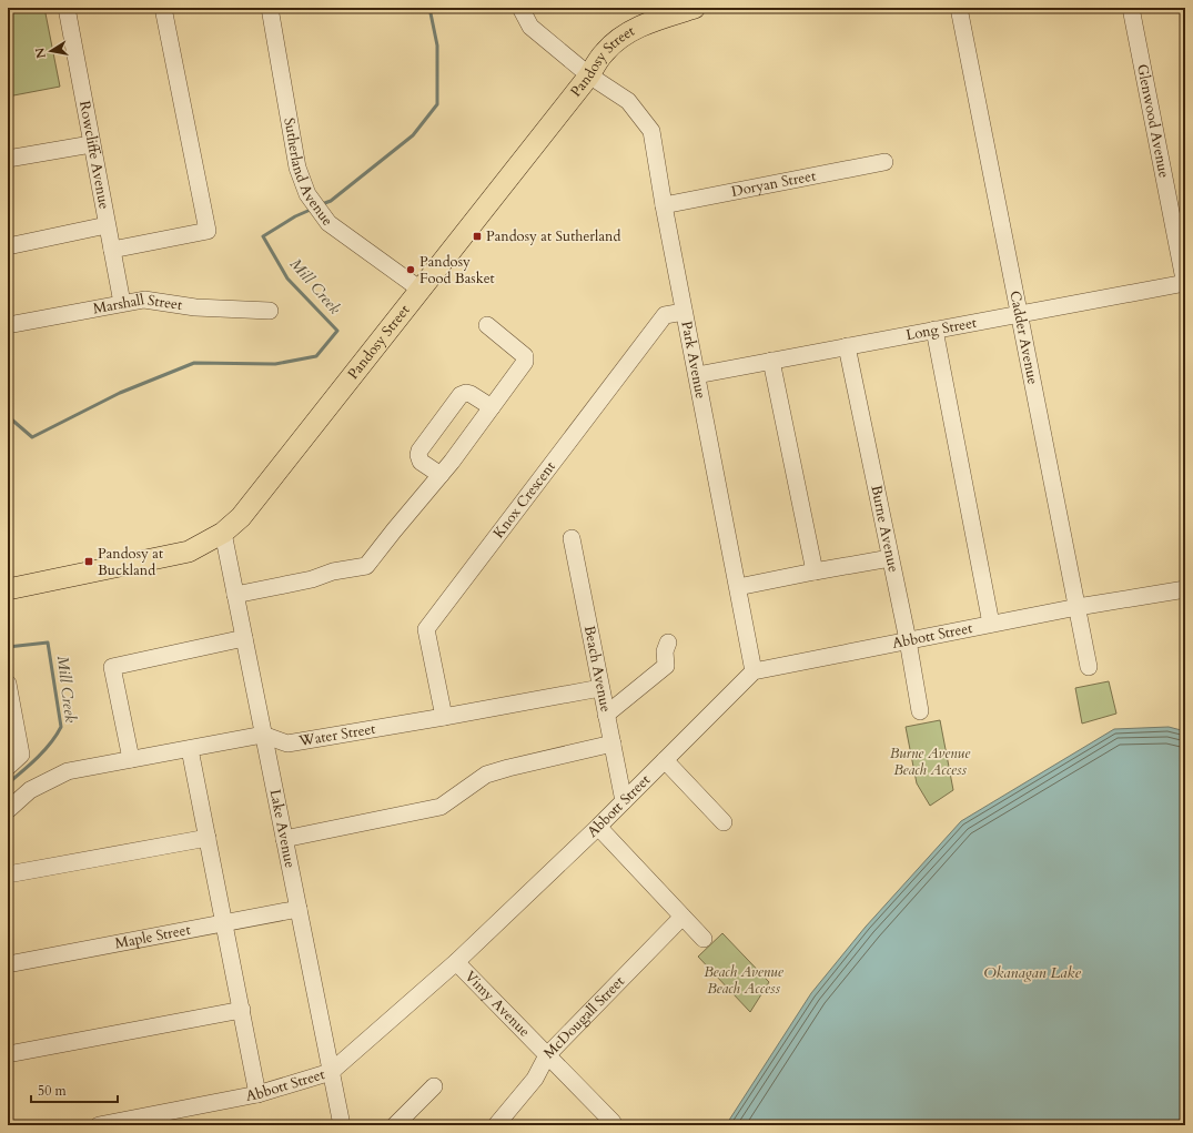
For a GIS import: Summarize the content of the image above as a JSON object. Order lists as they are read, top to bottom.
{
  "streets": {
    "main road": ["Pandosy Street"],
    "street": [
      "Glenwood Avenue",
      "Rowcliffe Avenue",
      "Sutherland Avenue",
      "Doryan Street",
      "Marshall Street",
      "Long Street",
      "Cadder Avenue",
      "Park Avenue",
      "Knox Crescent",
      "Burne Avenue",
      "Abbott Street",
      "Beach Avenue",
      "Water Street",
      "Lake Avenue",
      "Maple Street",
      "Vimy Avenue",
      "McDougall Street"
    ]
  },
  "crossings": [
    ["Pandosy Street", "Sutherland Avenue"],
    ["Pandosy Street", "Park Avenue"],
    ["Pandosy Street", "Lake Avenue"],
    ["Glenwood Avenue", "Long Street"],
    ["Rowcliffe Avenue", "Marshall Street"],
    ["Doryan Street", "Park Avenue"],
    ["Long Street", "Cadder Avenue"],
    ["Long Street", "Park Avenue"],
    ["Long Street", "Burne Avenue"],
    ["Cadder Avenue", "Abbott Street"],
    ["Park Avenue", "Knox Crescent"],
    ["Park Avenue", "Abbott Street"],
    ["Knox Crescent", "Water Street"],
    ["Burne Avenue", "Abbott Street"],
    ["Abbott Street", "Beach Avenue"],
    ["Abbott Street", "Lake Avenue"],
    ["Abbott Street", "Vimy Avenue"],
    ["Beach Avenue", "Water Street"],
    ["Water Street", "Lake Avenue"],
    ["Lake Avenue", "Maple Street"],
    ["Vimy Avenue", "McDougall Street"]
  ],
  "water": ["Mill Creek", "Okanagan Lake"],
  "parks": ["Burne Avenue Beach Access", "Beach Avenue Beach Access"],
  "places": {
    "transit": ["Pandosy at Sutherland", "Pandosy at Buckland"],
    "other": ["Pandosy Food Basket"]
  },
  "scale_bar": "50 m",
  "north": "left"
}
